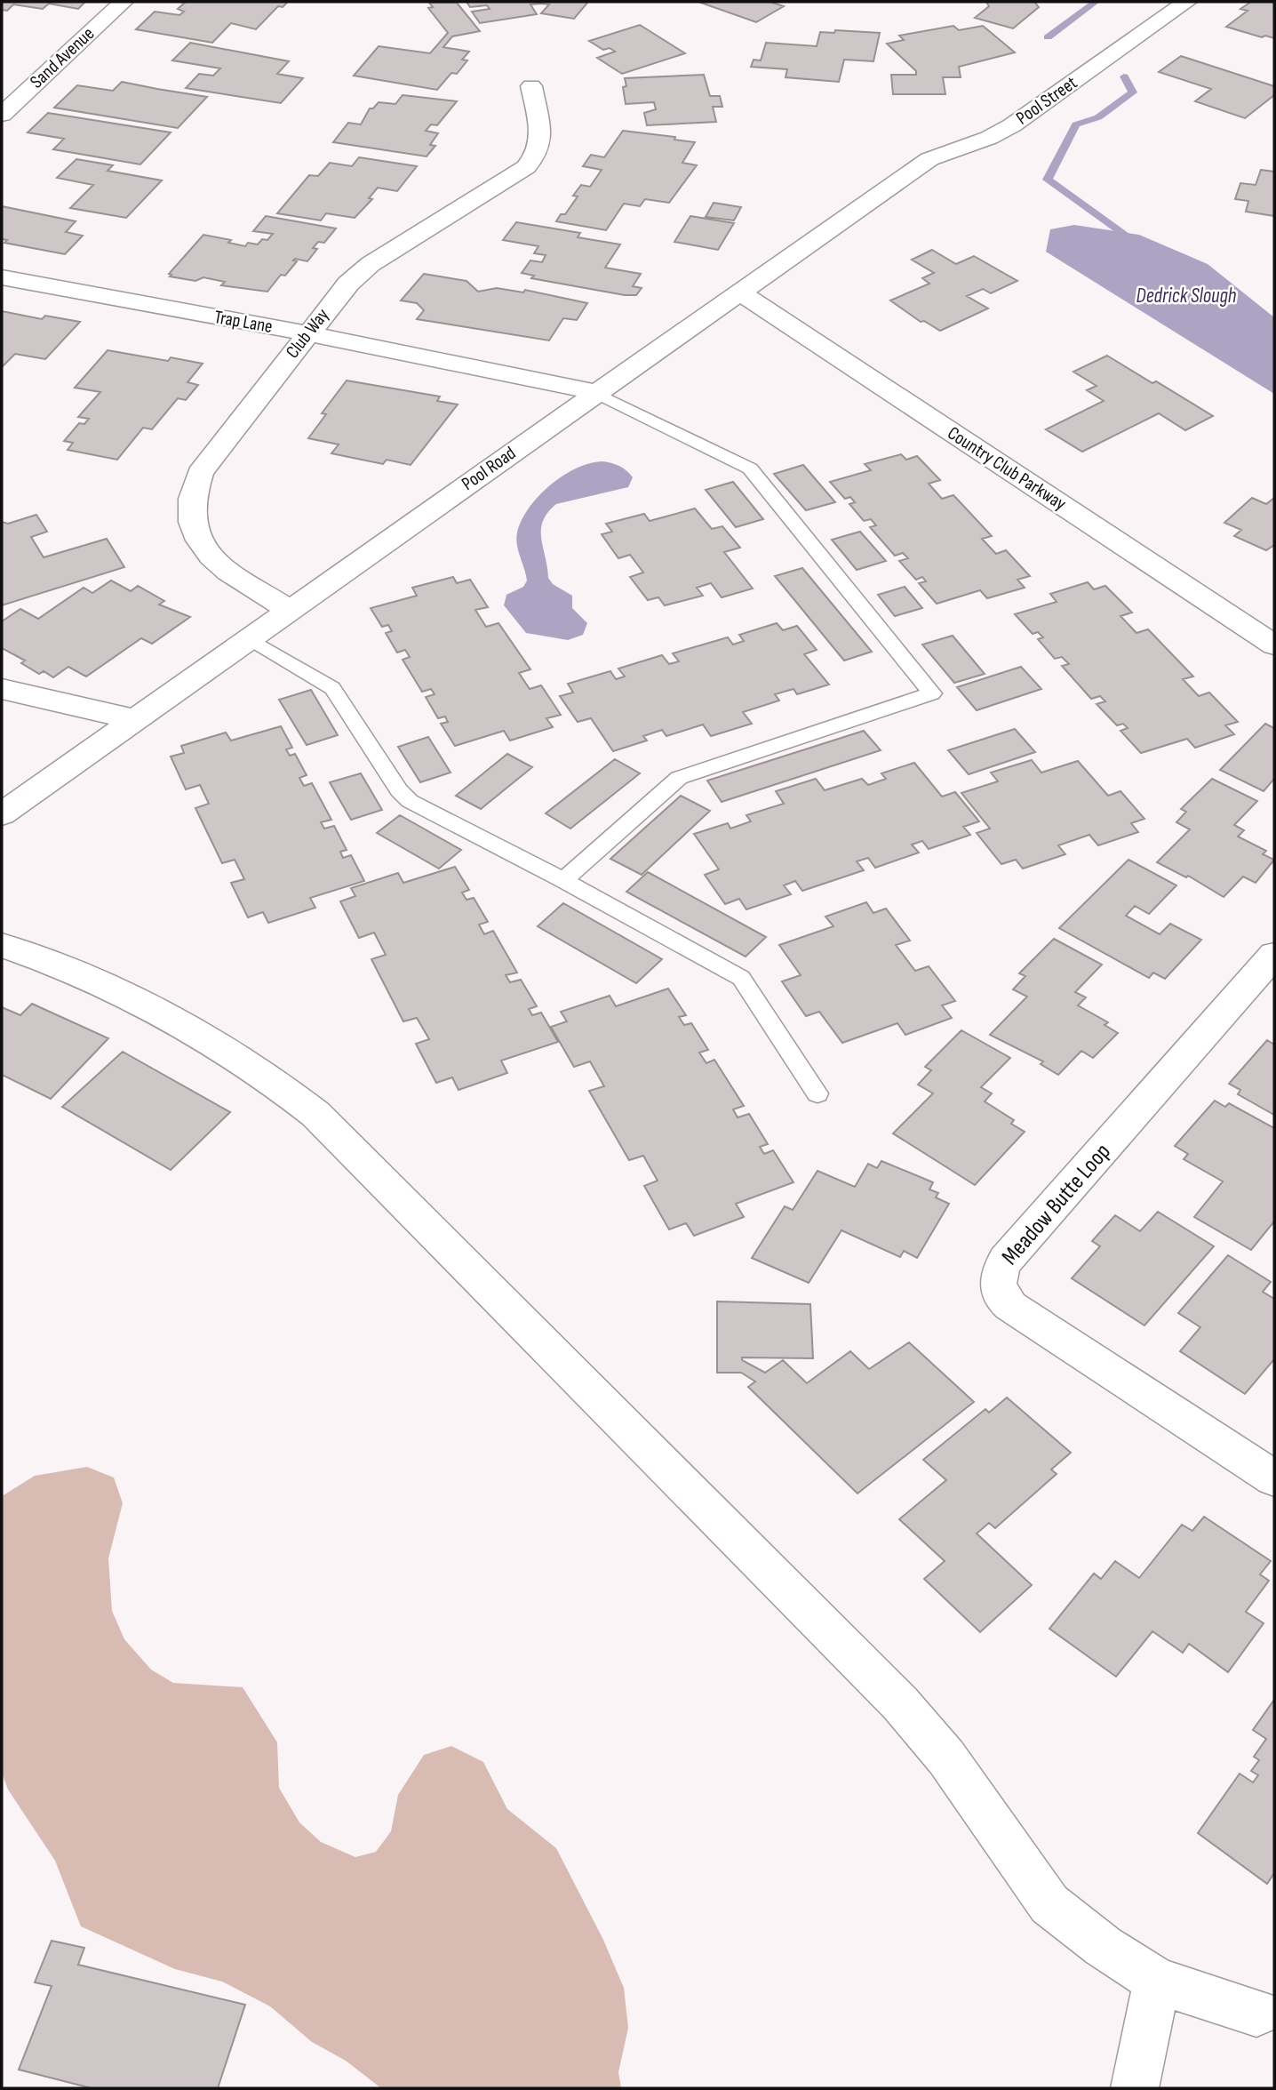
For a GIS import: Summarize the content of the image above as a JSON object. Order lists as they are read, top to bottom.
{
  "streets": {
    "street": [
      "Sand Avenue",
      "Pool Street",
      "Trap Lane",
      "Club Way",
      "Pool Road",
      "Country Club Parkway",
      "Meadow Butte Loop"
    ]
  },
  "crossings": [
    ["Pool Street", "Pool Road"],
    ["Trap Lane", "Club Way"],
    ["Trap Lane", "Pool Road"],
    ["Club Way", "Pool Road"],
    ["Pool Road", "Country Club Parkway"]
  ],
  "water": ["Dedrick Slough"]
}
